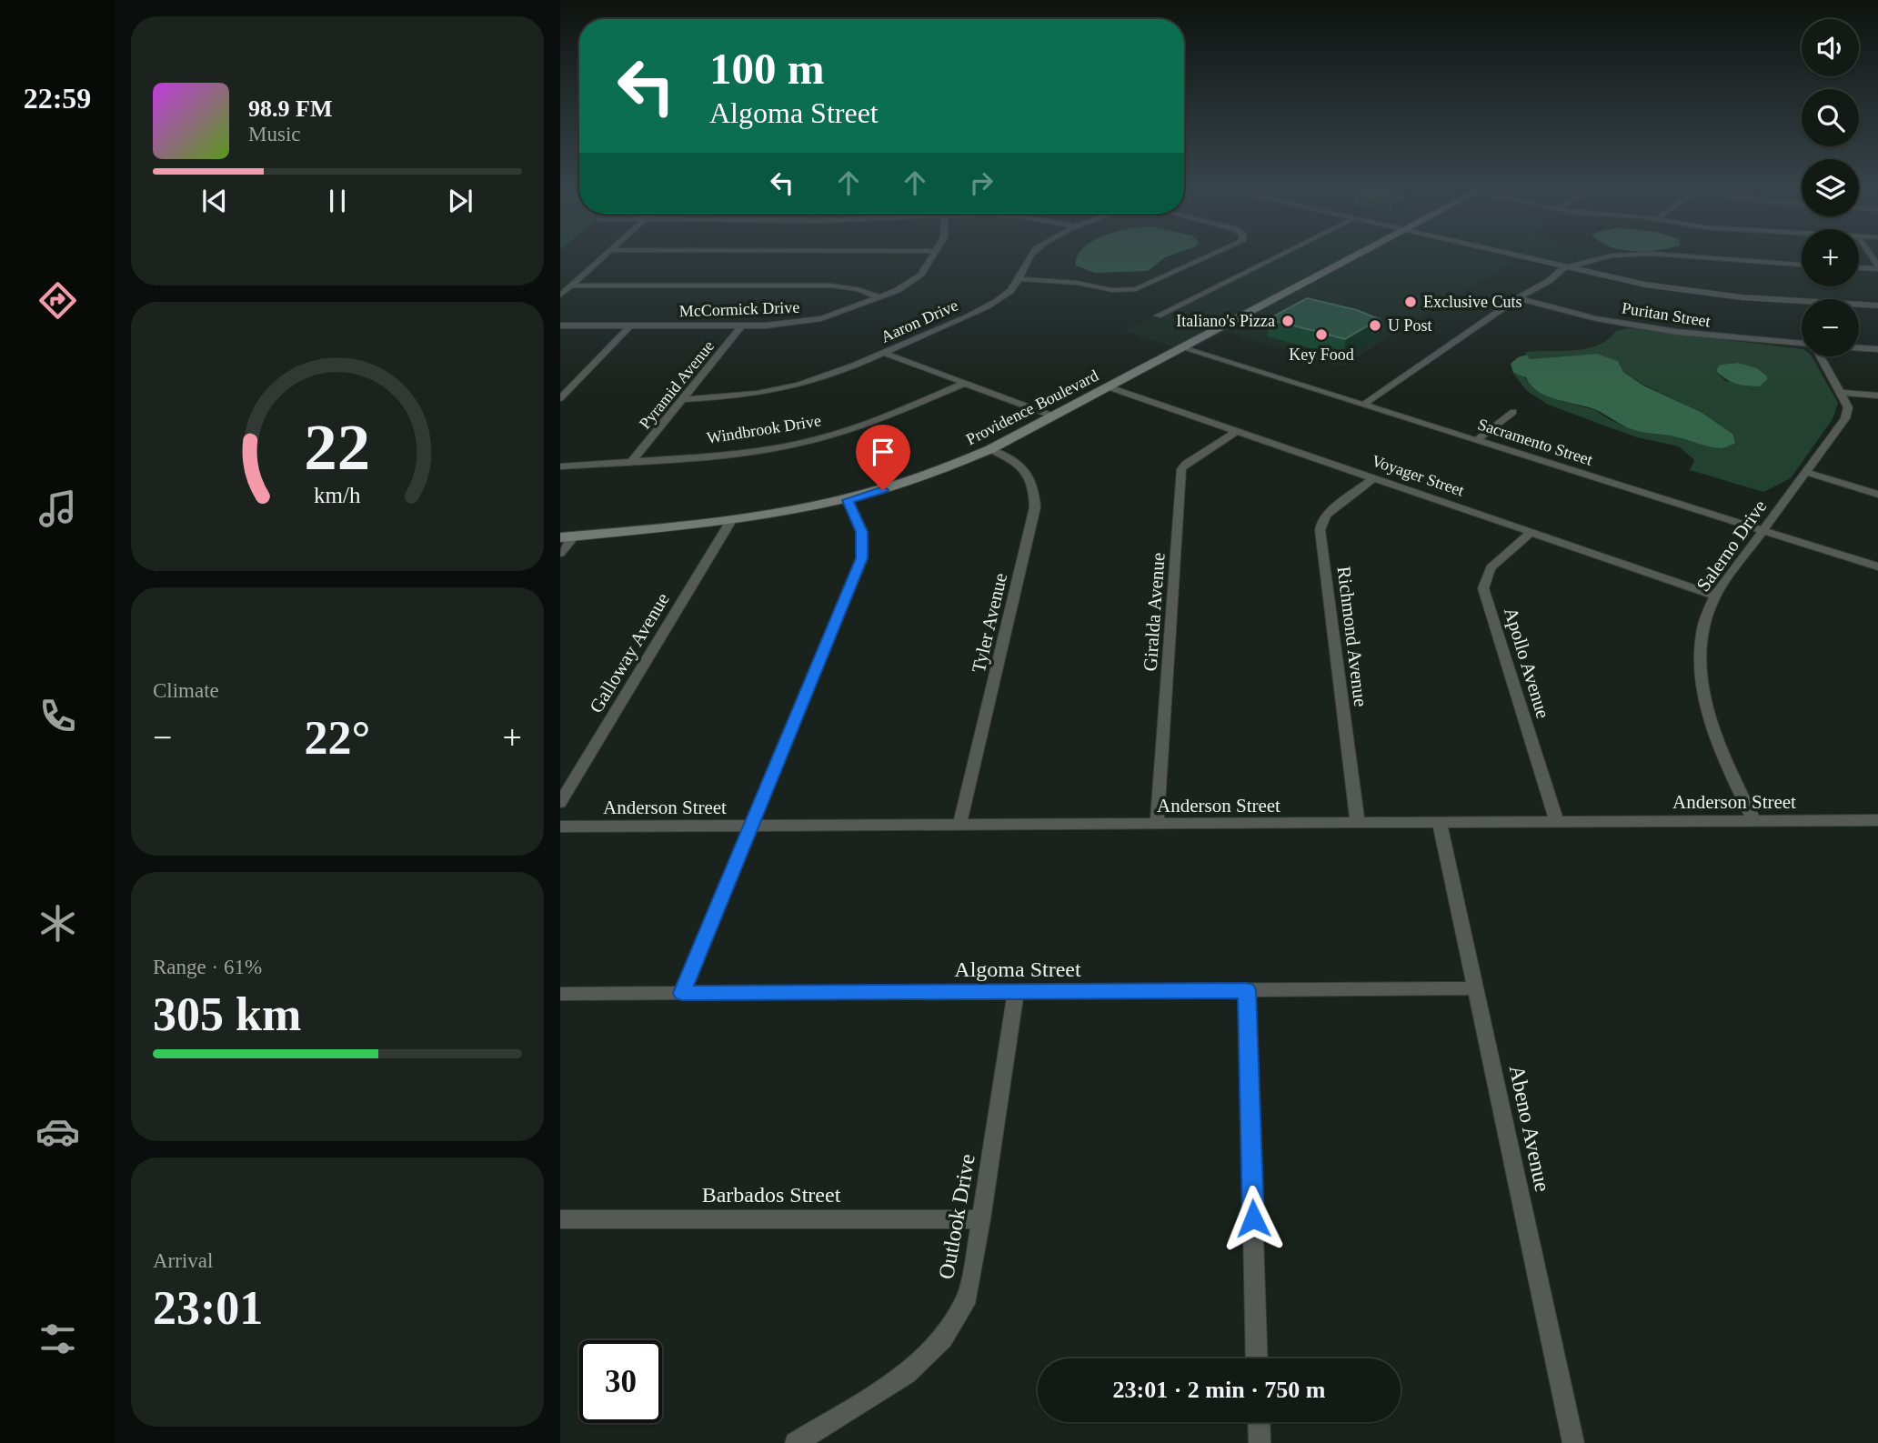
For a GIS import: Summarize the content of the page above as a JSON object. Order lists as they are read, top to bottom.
{
  "streets": {
    "main road": ["Providence Boulevard"],
    "street": [
      "McCormick Drive",
      "Puritan Street",
      "Aaron Drive",
      "Pyramid Avenue",
      "Windbrook Drive",
      "Sacramento Street",
      "Voyager Street",
      "Salerno Drive",
      "Giralda Avenue",
      "Tyler Avenue",
      "Richmond Avenue",
      "Galloway Avenue",
      "Apollo Avenue",
      "Anderson Street",
      "Algoma Street",
      "Abeno Avenue",
      "Barbados Street",
      "Outlook Drive"
    ]
  },
  "crossings": [
    ["McCormick Drive", "Pyramid Avenue"],
    ["Aaron Drive", "Pyramid Avenue"],
    ["Pyramid Avenue", "Windbrook Drive"],
    ["Providence Boulevard", "Sacramento Street"],
    ["Providence Boulevard", "Voyager Street"],
    ["Providence Boulevard", "Tyler Avenue"],
    ["Providence Boulevard", "Galloway Avenue"],
    ["Sacramento Street", "Salerno Drive"],
    ["Voyager Street", "Salerno Drive"],
    ["Voyager Street", "Giralda Avenue"],
    ["Voyager Street", "Richmond Avenue"],
    ["Voyager Street", "Apollo Avenue"],
    ["Salerno Drive", "Anderson Street"],
    ["Giralda Avenue", "Anderson Street"],
    ["Tyler Avenue", "Anderson Street"],
    ["Richmond Avenue", "Anderson Street"],
    ["Apollo Avenue", "Anderson Street"],
    ["Anderson Street", "Abeno Avenue"],
    ["Algoma Street", "Abeno Avenue"],
    ["Algoma Street", "Outlook Drive"],
    ["Barbados Street", "Outlook Drive"]
  ],
  "places": [
    "Exclusive Cuts",
    "Italiano's Pizza",
    "U Post",
    "Key Food"
  ],
  "page": {
    "tabs": "22:59",
    "map_buttons": ["+", "−"],
    "turn": ["100 m", "Algoma Street"],
    "song": ["98.9 FM", "Music"],
    "tile": [
      "Climate",
      ["Range · 61%", "305 km"],
      ["Arrival", "23:01"]
    ],
    "heat": ["−", "22°", "+"],
    "limit": "30",
    "trip": "23:01 · 2 min · 750 m",
    "gauge": ["22", "km/h"]
  }
}
